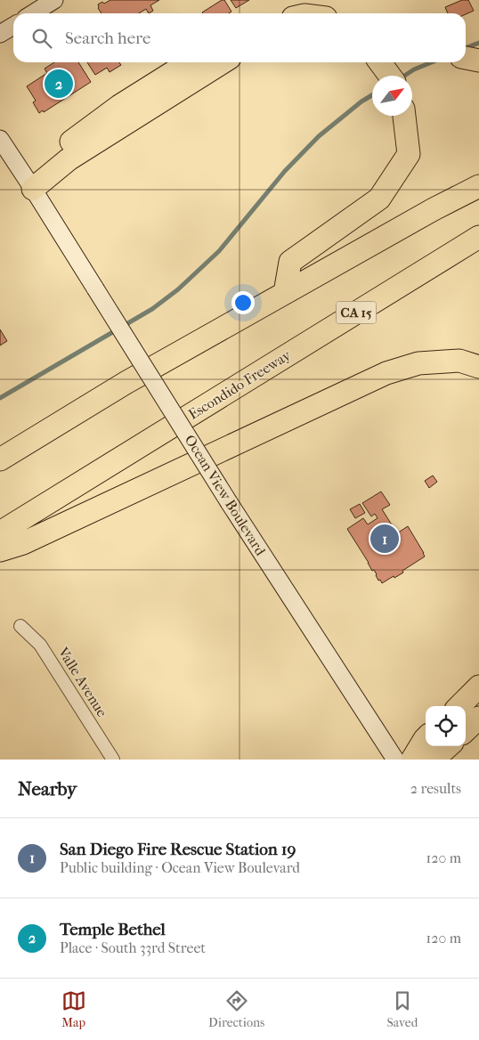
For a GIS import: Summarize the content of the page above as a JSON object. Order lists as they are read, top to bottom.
{
  "streets": {
    "highway": ["CA 15", "Escondido Freeway"],
    "main road": ["Ocean View Boulevard"],
    "street": ["Valle Avenue"]
  },
  "north": "top right",
  "page": {
    "search": "Search here",
    "pins": ["2", "1"],
    "heading": ["Nearby", "2 results"],
    "list": [
      {
        "mark": "1",
        "name": "San Diego Fire Rescue Station 19",
        "note": "Public building · Ocean View Boulevard",
        "value": "120 m"
      },
      {
        "mark": "2",
        "name": "Temple Bethel",
        "note": "Place · South 33rd Street",
        "value": "120 m"
      }
    ],
    "nav": ["Map", "Directions", "Saved"]
  }
}
